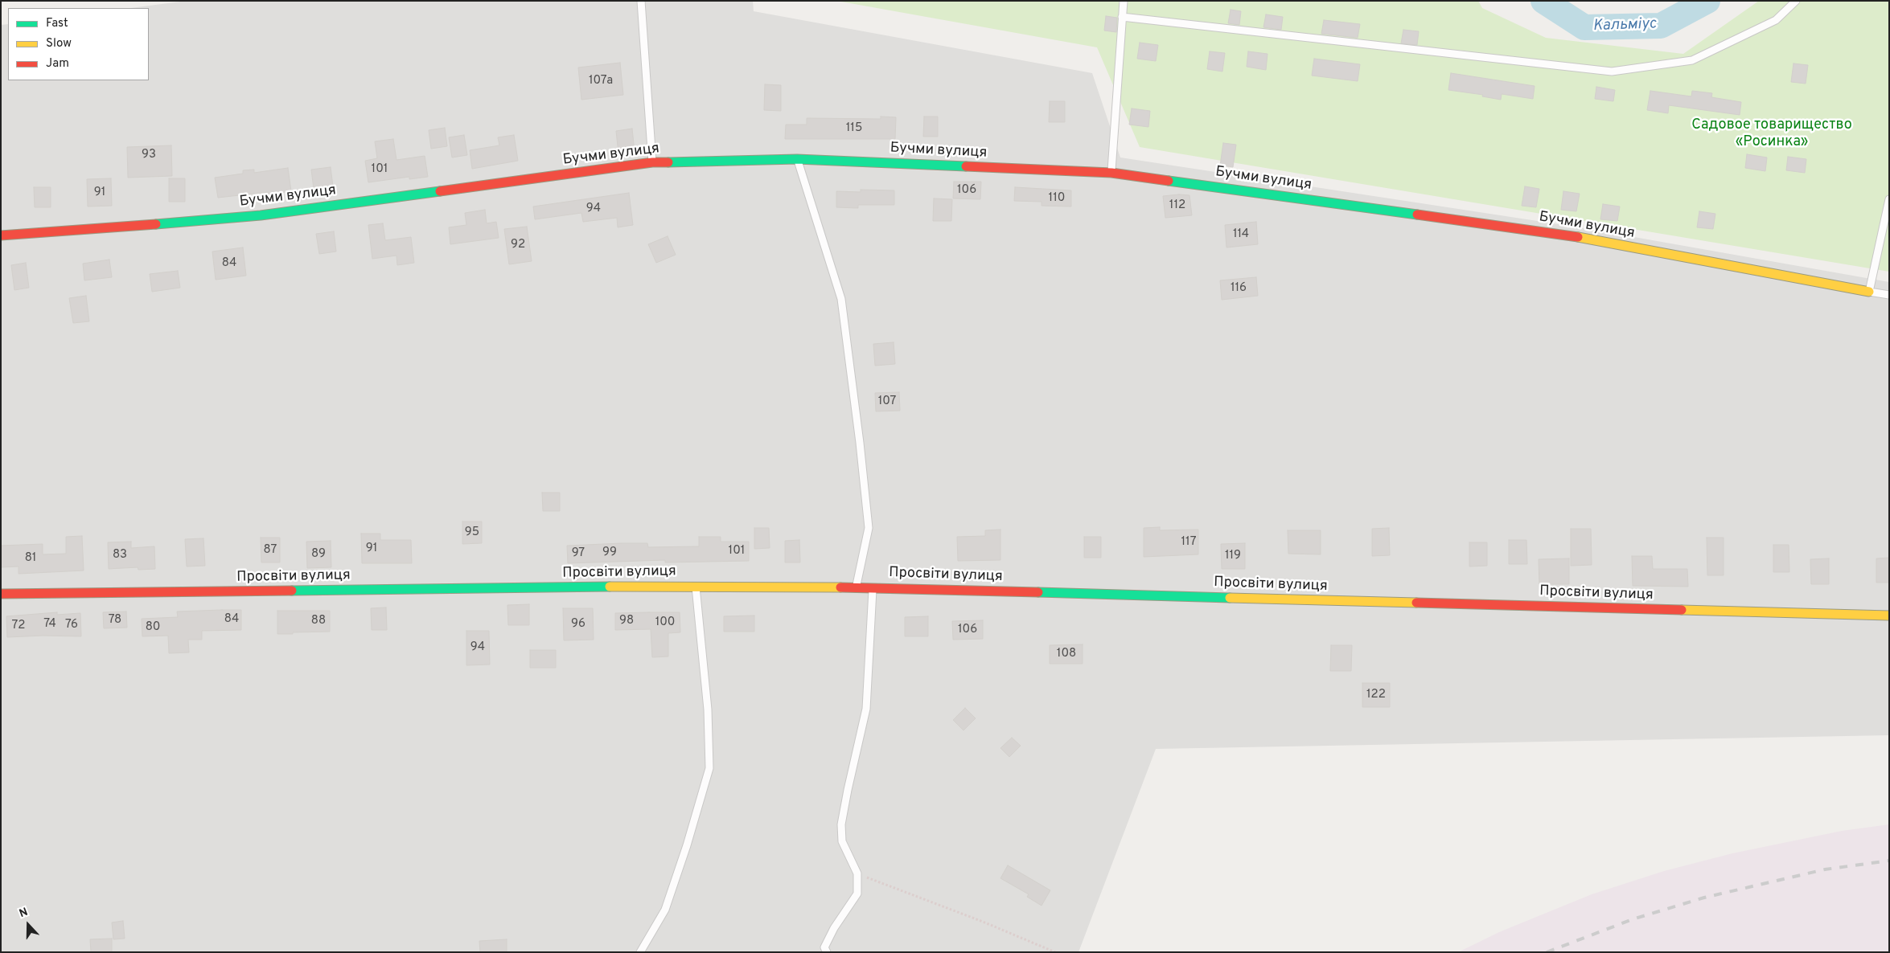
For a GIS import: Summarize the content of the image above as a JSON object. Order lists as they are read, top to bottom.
{
  "streets": {
    "street": ["Бучми вулиця", "Просвіти вулиця"]
  },
  "water": ["Кальміус"],
  "parks": ["Садовое товарищество «Росинка»"],
  "house_numbers": [
    "107а",
    "115",
    "93",
    "101",
    "106",
    "91",
    "110",
    "112",
    "94",
    "114",
    "92",
    "84",
    "116",
    "107",
    "95",
    "117",
    "91",
    "87",
    "101",
    "99",
    "97",
    "89",
    "83",
    "119",
    "81",
    "84",
    "78",
    "88",
    "98",
    "100",
    "74",
    "96",
    "76",
    "72",
    "80",
    "106",
    "94",
    "108",
    "122"
  ],
  "legend": ["Fast", "Slow", "Jam"],
  "north": "top"
}
